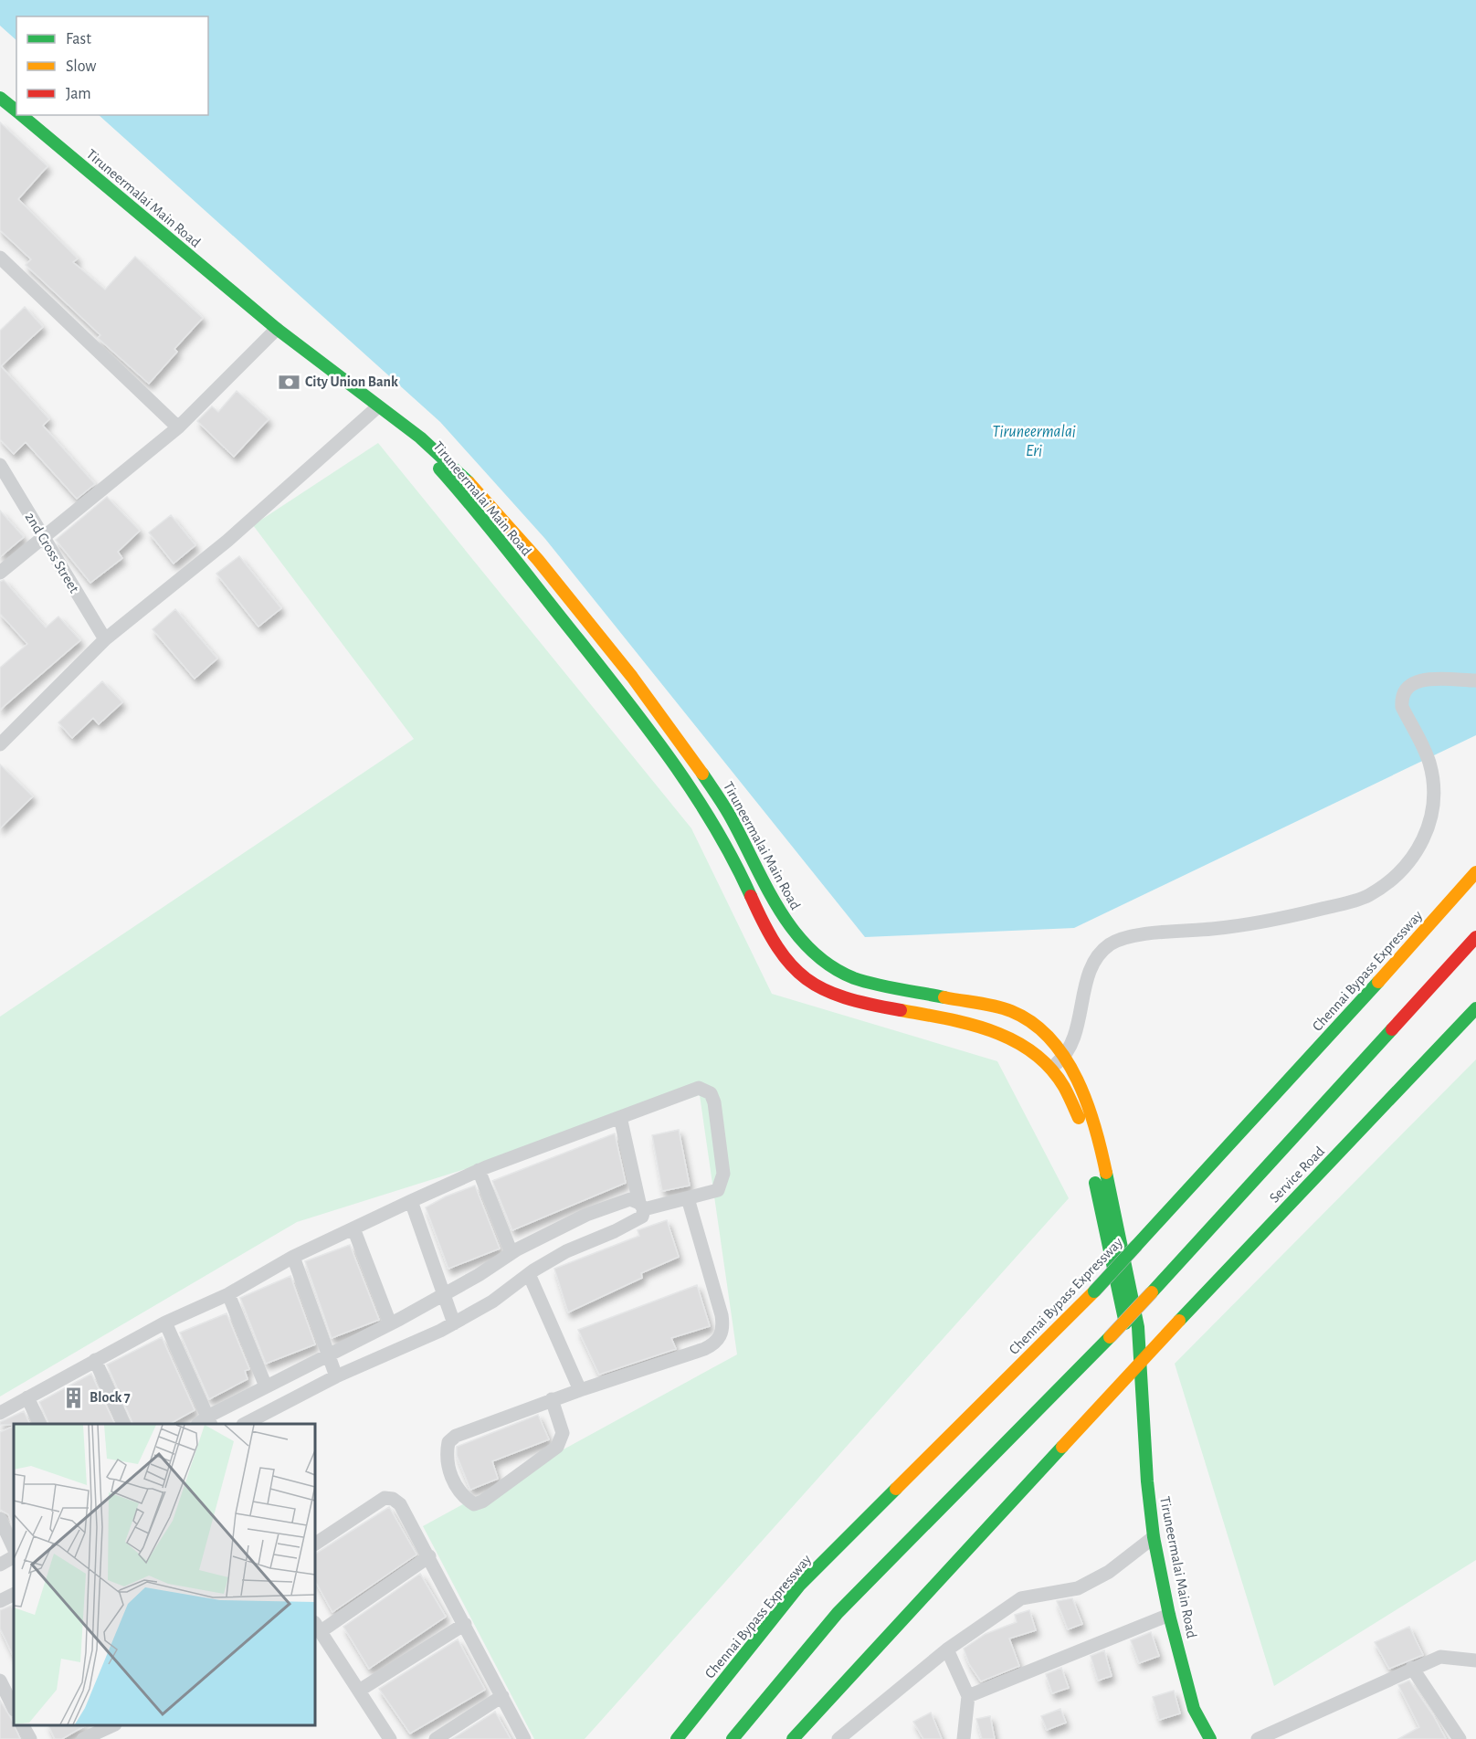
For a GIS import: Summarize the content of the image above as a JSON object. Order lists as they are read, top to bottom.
{
  "streets": {
    "main road": ["Tiruneermalai Main Road", "Chennai Bypass Expressway", "Service Road"],
    "street": ["2nd Cross Street"]
  },
  "crossings": [
    ["Tiruneermalai Main Road", "Service Road"]
  ],
  "water": ["Tiruneermalai Eri"],
  "places": {
    "bank": ["City Union Bank"],
    "building": ["Block 7"]
  },
  "legend": ["Fast", "Slow", "Jam"]
}
